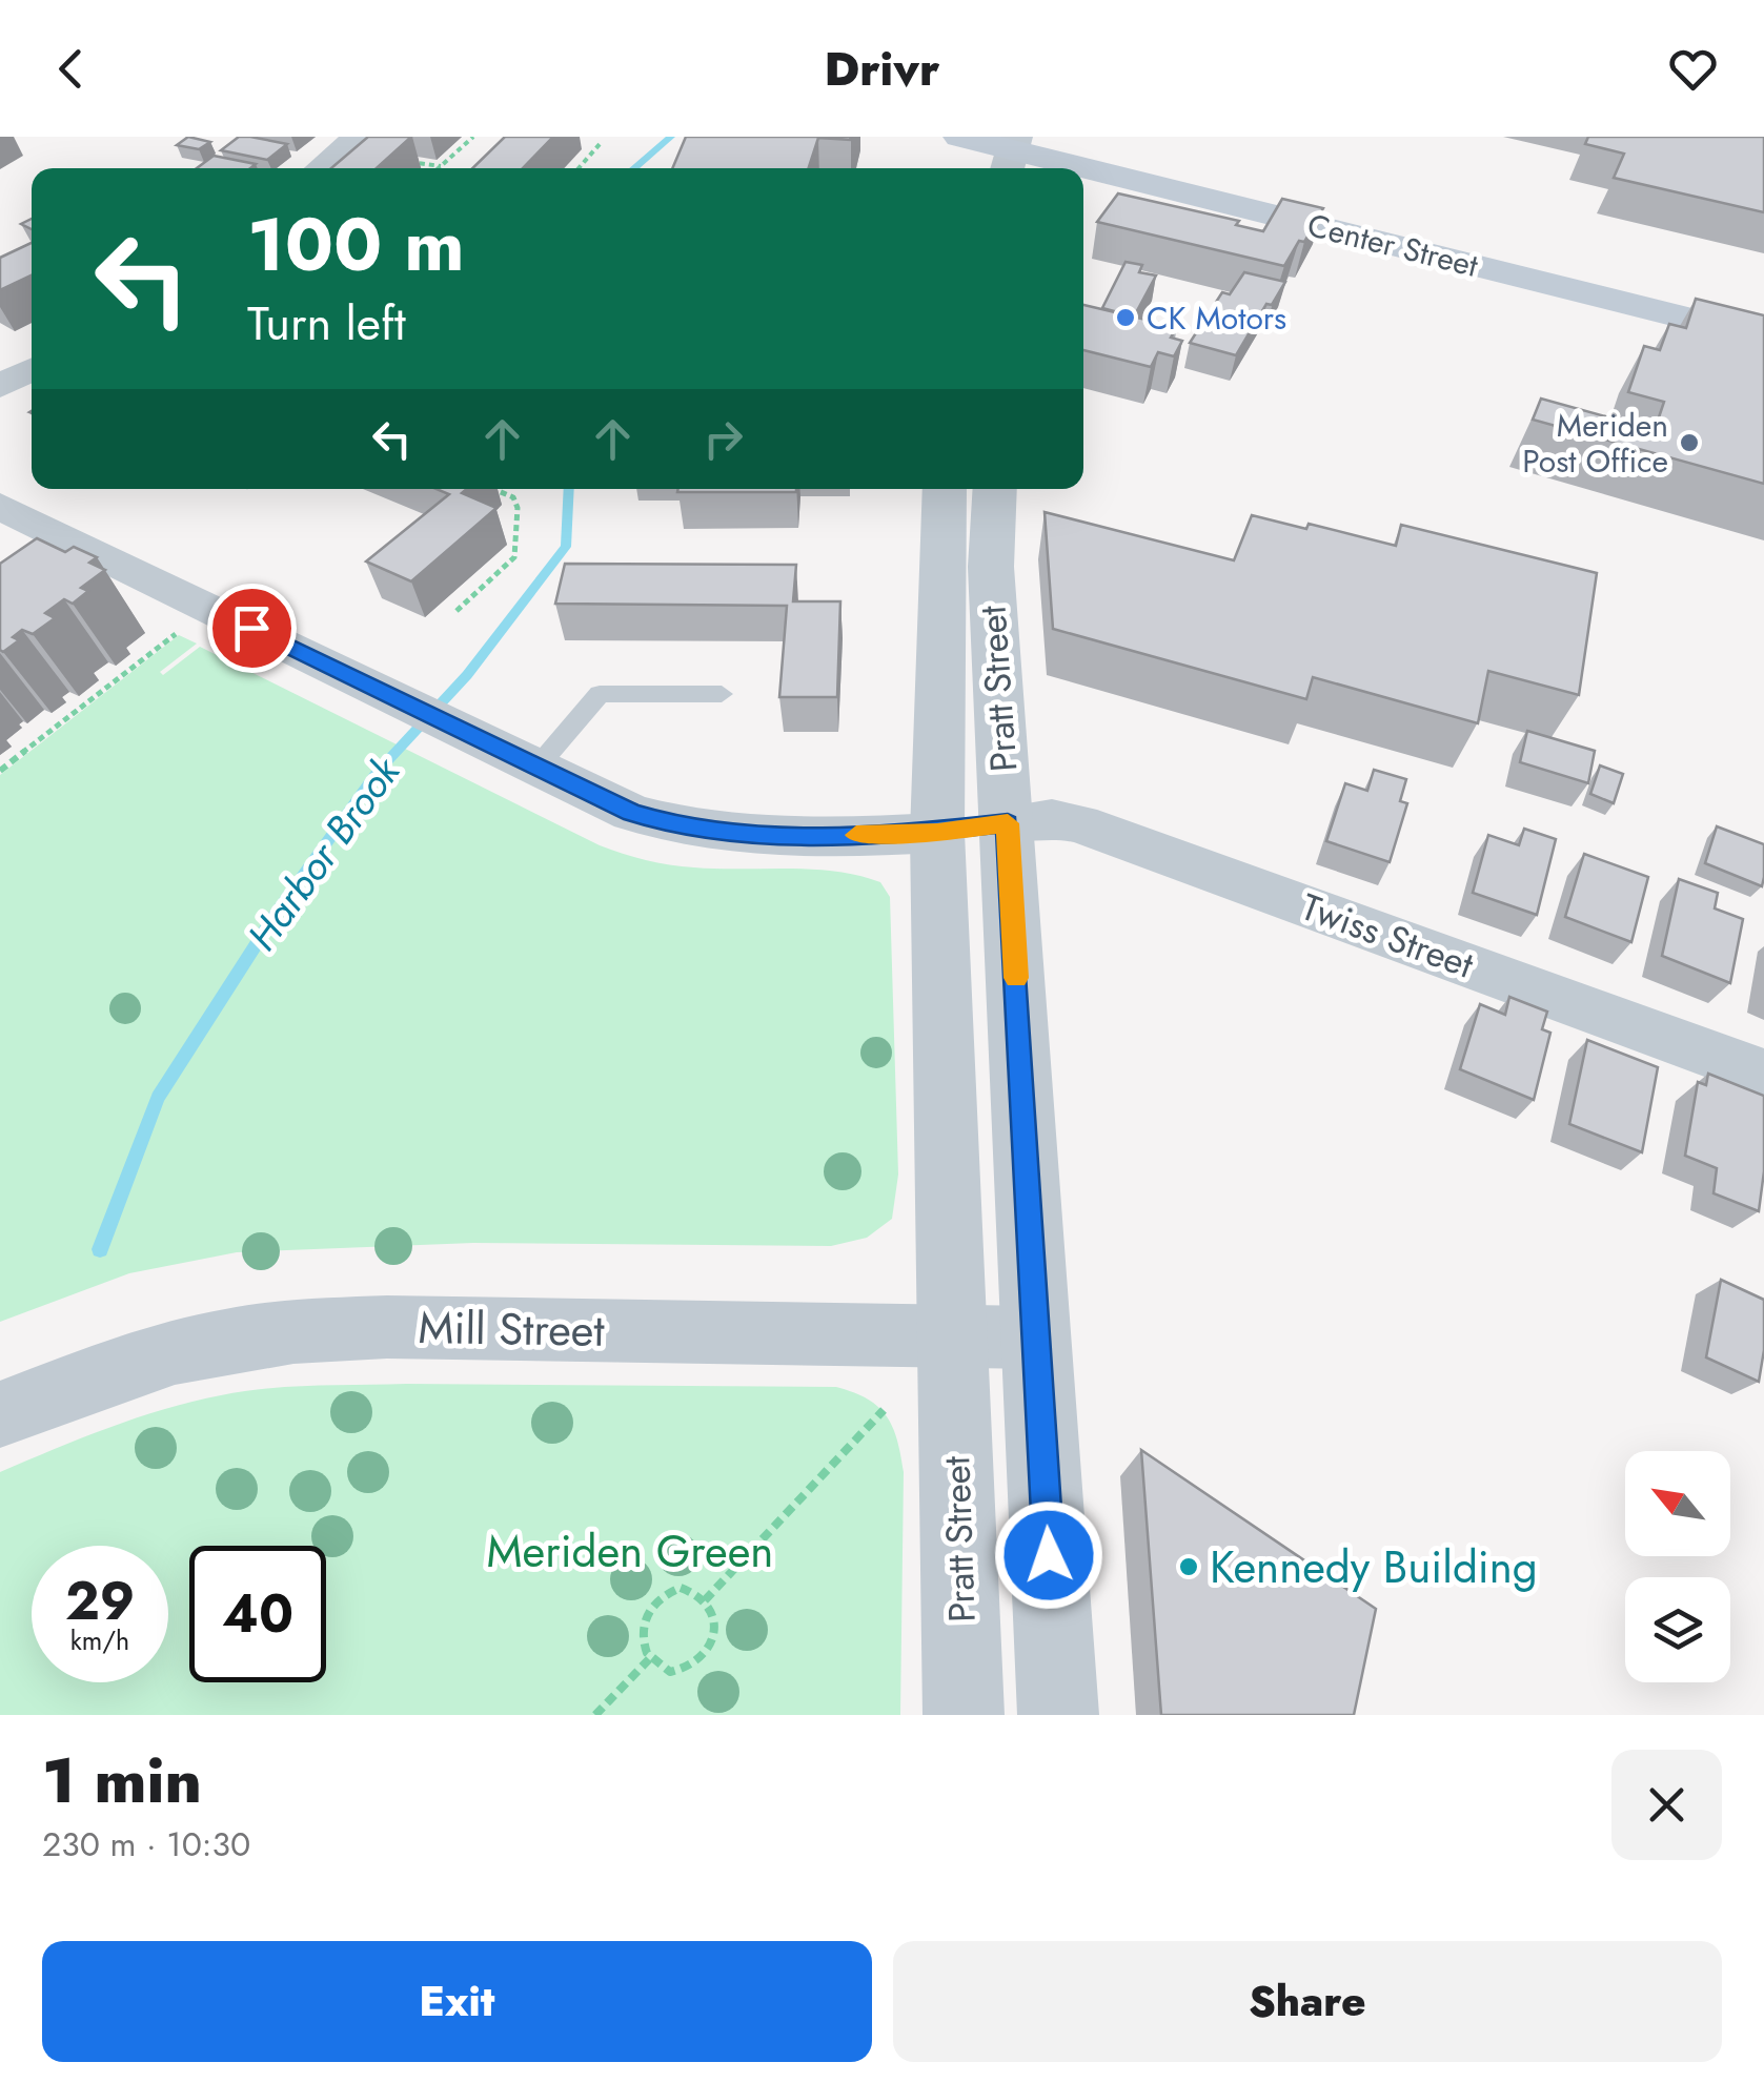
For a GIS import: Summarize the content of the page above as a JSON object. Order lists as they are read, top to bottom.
{
  "streets": {
    "main road": ["Center Street"],
    "street": ["Pratt Street", "Twiss Street", "Mill Street"]
  },
  "crossings": [
    ["Pratt Street", "Twiss Street"],
    ["Pratt Street", "Mill Street"]
  ],
  "water": ["Harbor Brook"],
  "parks": ["Meriden Green"],
  "places": ["CK Motors", "Meriden Post Office", "Kennedy Building"],
  "north": "top left",
  "page": {
    "header": "Drivr",
    "turn": ["100 m", "Turn left"],
    "speed": "29 km/h",
    "limit": "40",
    "heading": ["1 min", "230 m · 10:30"],
    "buttons": ["Exit", "Share"]
  }
}
